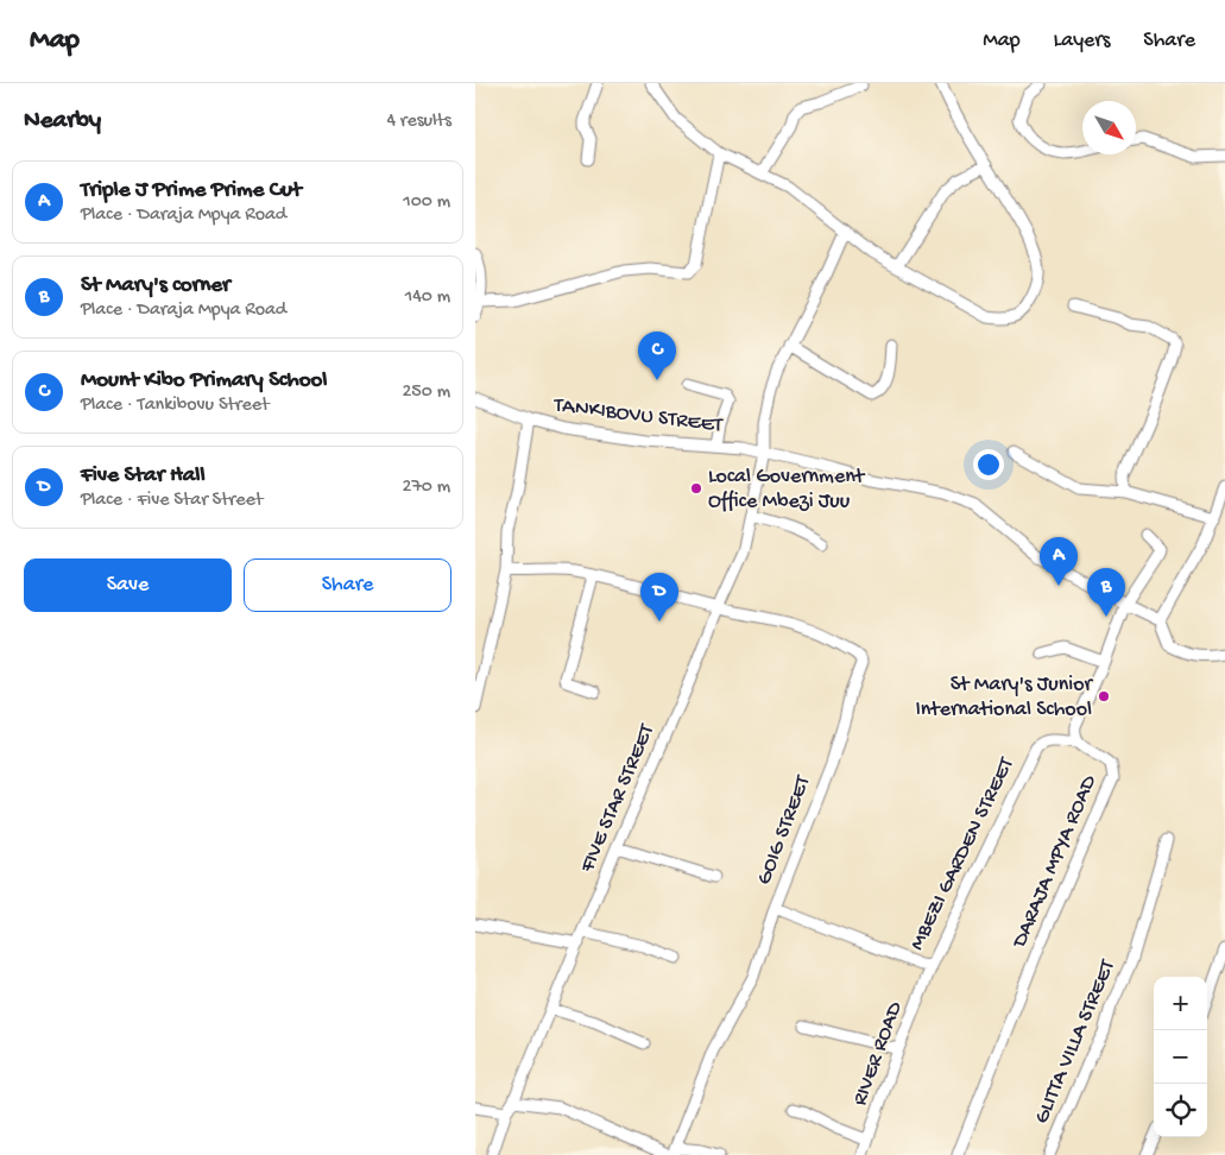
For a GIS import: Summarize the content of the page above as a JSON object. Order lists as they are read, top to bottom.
{
  "streets": {
    "street": [
      "TANKIBOVU STREET",
      "FIVE STAR STREET",
      "GOIG STREET",
      "MBEZI GARDEN STREET",
      "DARAJA MPYA ROAD",
      "GLITTA VILLA STREET",
      "RIVER ROAD"
    ]
  },
  "crossings": [
    ["TANKIBOVU STREET", "FIVE STAR STREET"],
    ["FIVE STAR STREET", "GOIG STREET"],
    ["GOIG STREET", "MBEZI GARDEN STREET"],
    ["MBEZI GARDEN STREET", "DARAJA MPYA ROAD"],
    ["MBEZI GARDEN STREET", "RIVER ROAD"]
  ],
  "places": ["Local Government Office Mbezi Juu", "St Mary's Junior International School"],
  "north": "bottom right",
  "page": {
    "header": "Map",
    "nav": ["Map", "Layers", "Share"],
    "heading": ["Nearby", "4 results"],
    "list": [
      {
        "mark": "A",
        "name": "Triple J Prime Prime Cut",
        "note": "Place · Daraja Mpya Road",
        "value": "100 m"
      },
      {
        "mark": "B",
        "name": "St Mary's corner",
        "note": "Place · Daraja Mpya Road",
        "value": "140 m"
      },
      {
        "mark": "C",
        "name": "Mount Kibo Primary School",
        "note": "Place · Tankibovu Street",
        "value": "250 m"
      },
      {
        "mark": "D",
        "name": "Five Star Hall",
        "note": "Place · Five Star Street",
        "value": "270 m"
      }
    ],
    "pins": [
      "C",
      "A",
      "B",
      "D"
    ],
    "buttons": ["Save", "Share"],
    "map_buttons": ["+", "−"]
  }
}
